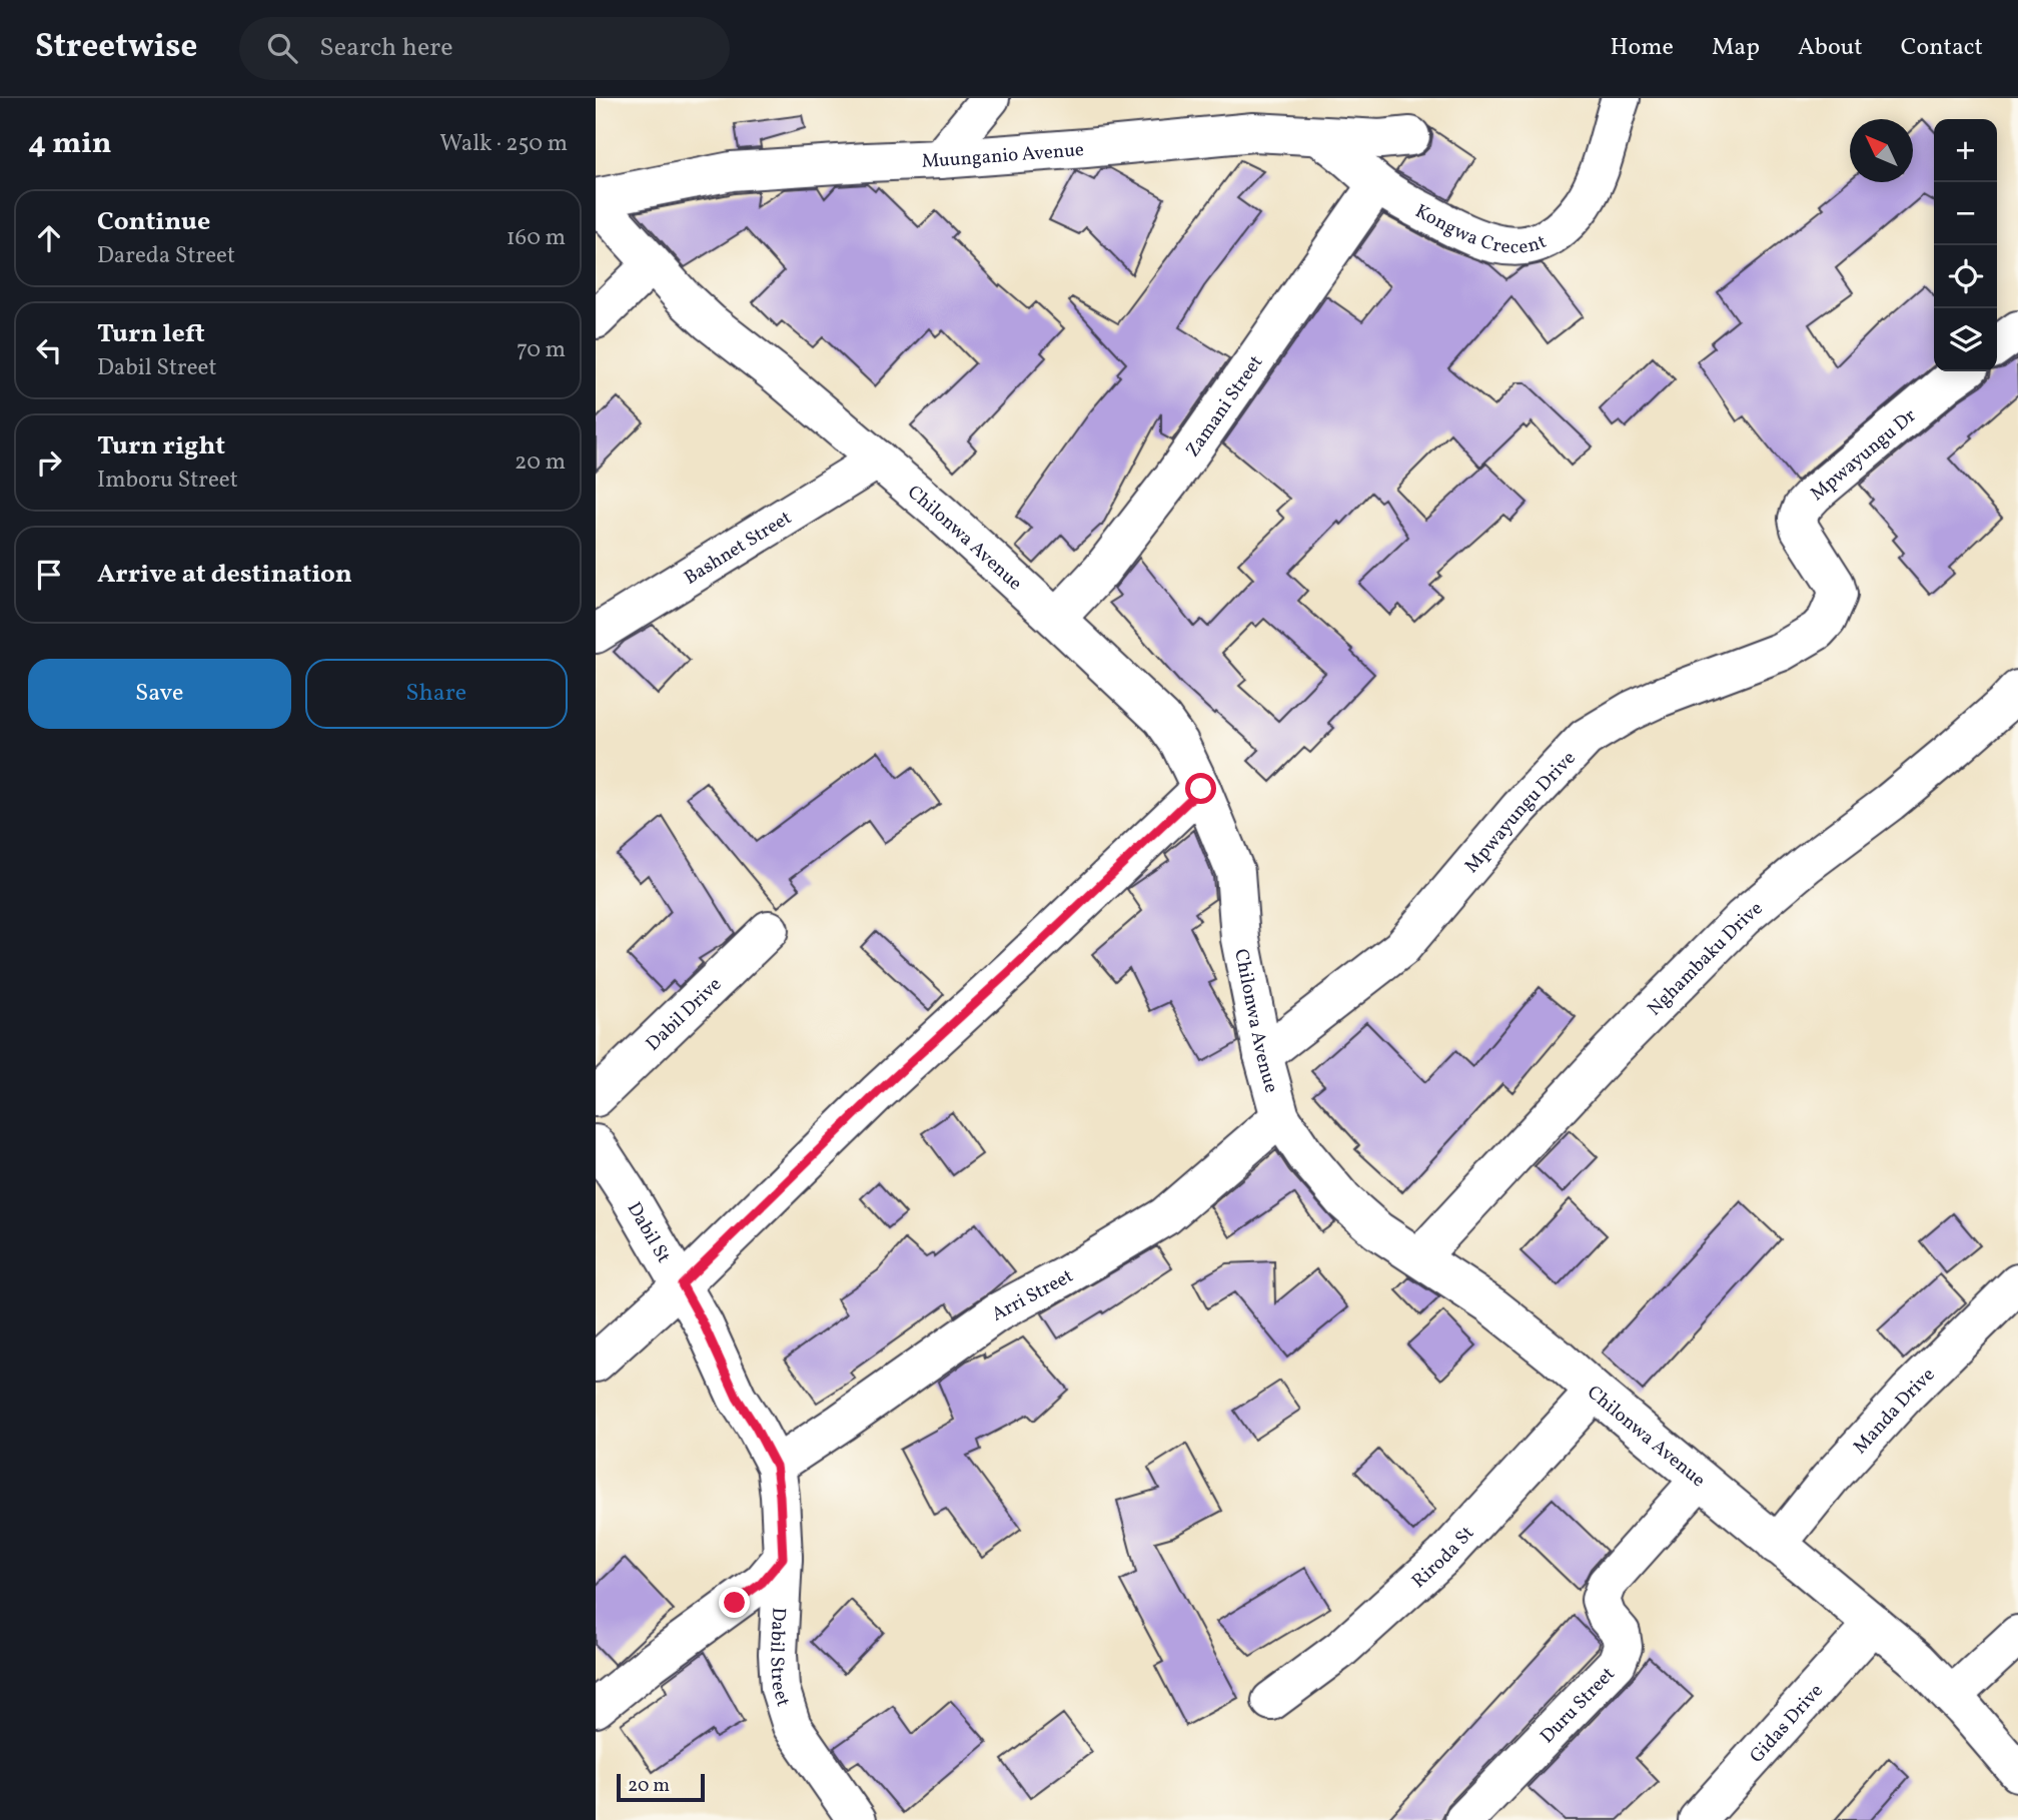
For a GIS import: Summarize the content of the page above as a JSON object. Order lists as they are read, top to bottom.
{
  "streets": {
    "street": [
      "Muunganio Avenue",
      "Kongwa Crecent",
      "Zamani Street",
      "Mpwayungu Dr",
      "Chilonwa Avenue",
      "Bashnet Street",
      "Mpwayungu Drive",
      "Nghambaku Drive",
      "Dabil Drive",
      "Dabil St",
      "Arri Street",
      "Manda Drive",
      "Riroda St",
      "Dabil Street",
      "Duru Street",
      "Gidas Drive"
    ]
  },
  "crossings": [
    ["Muunganio Avenue", "Kongwa Crecent"],
    ["Muunganio Avenue", "Chilonwa Avenue"],
    ["Kongwa Crecent", "Zamani Street"],
    ["Zamani Street", "Chilonwa Avenue"],
    ["Mpwayungu Dr", "Mpwayungu Drive"],
    ["Chilonwa Avenue", "Bashnet Street"],
    ["Chilonwa Avenue", "Mpwayungu Drive"],
    ["Chilonwa Avenue", "Nghambaku Drive"],
    ["Chilonwa Avenue", "Arri Street"],
    ["Chilonwa Avenue", "Manda Drive"],
    ["Chilonwa Avenue", "Riroda St"],
    ["Chilonwa Avenue", "Duru Street"],
    ["Chilonwa Avenue", "Gidas Drive"],
    ["Dabil St", "Dabil Street"],
    ["Arri Street", "Dabil Street"]
  ],
  "scale_bar": "20 m",
  "north": "top left",
  "page": {
    "header": "Streetwise",
    "search": "Search here",
    "nav": [
      "Home",
      "Map",
      "About",
      "Contact"
    ],
    "heading": ["4 min", "Walk · 250 m"],
    "map_buttons": ["+", "−"],
    "list": [
      ["Continue", "Dareda Street", "160 m"],
      ["Turn left", "Dabil Street", "70 m"],
      ["Turn right", "Imboru Street", "20 m"],
      "Arrive at destination"
    ],
    "buttons": ["Save", "Share"],
    "scale": "20 m"
  }
}
